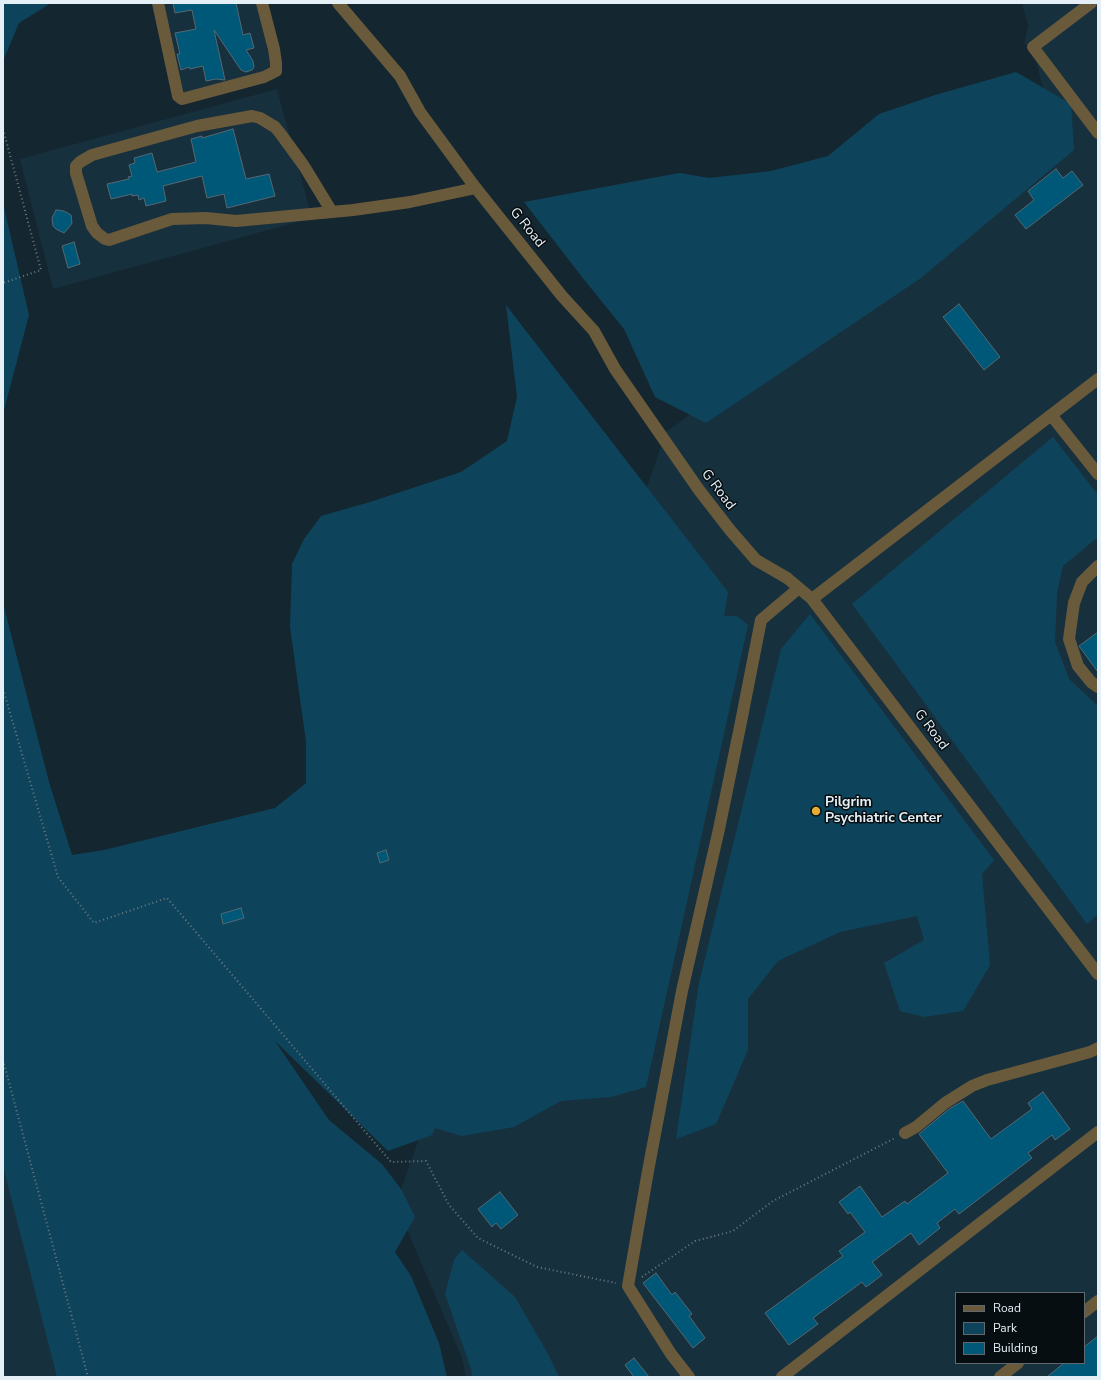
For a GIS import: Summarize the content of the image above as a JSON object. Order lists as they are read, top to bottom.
{
  "streets": {
    "street": ["G Road"]
  },
  "places": ["Pilgrim Psychiatric Center"],
  "legend": ["Road", "Park", "Building"]
}
